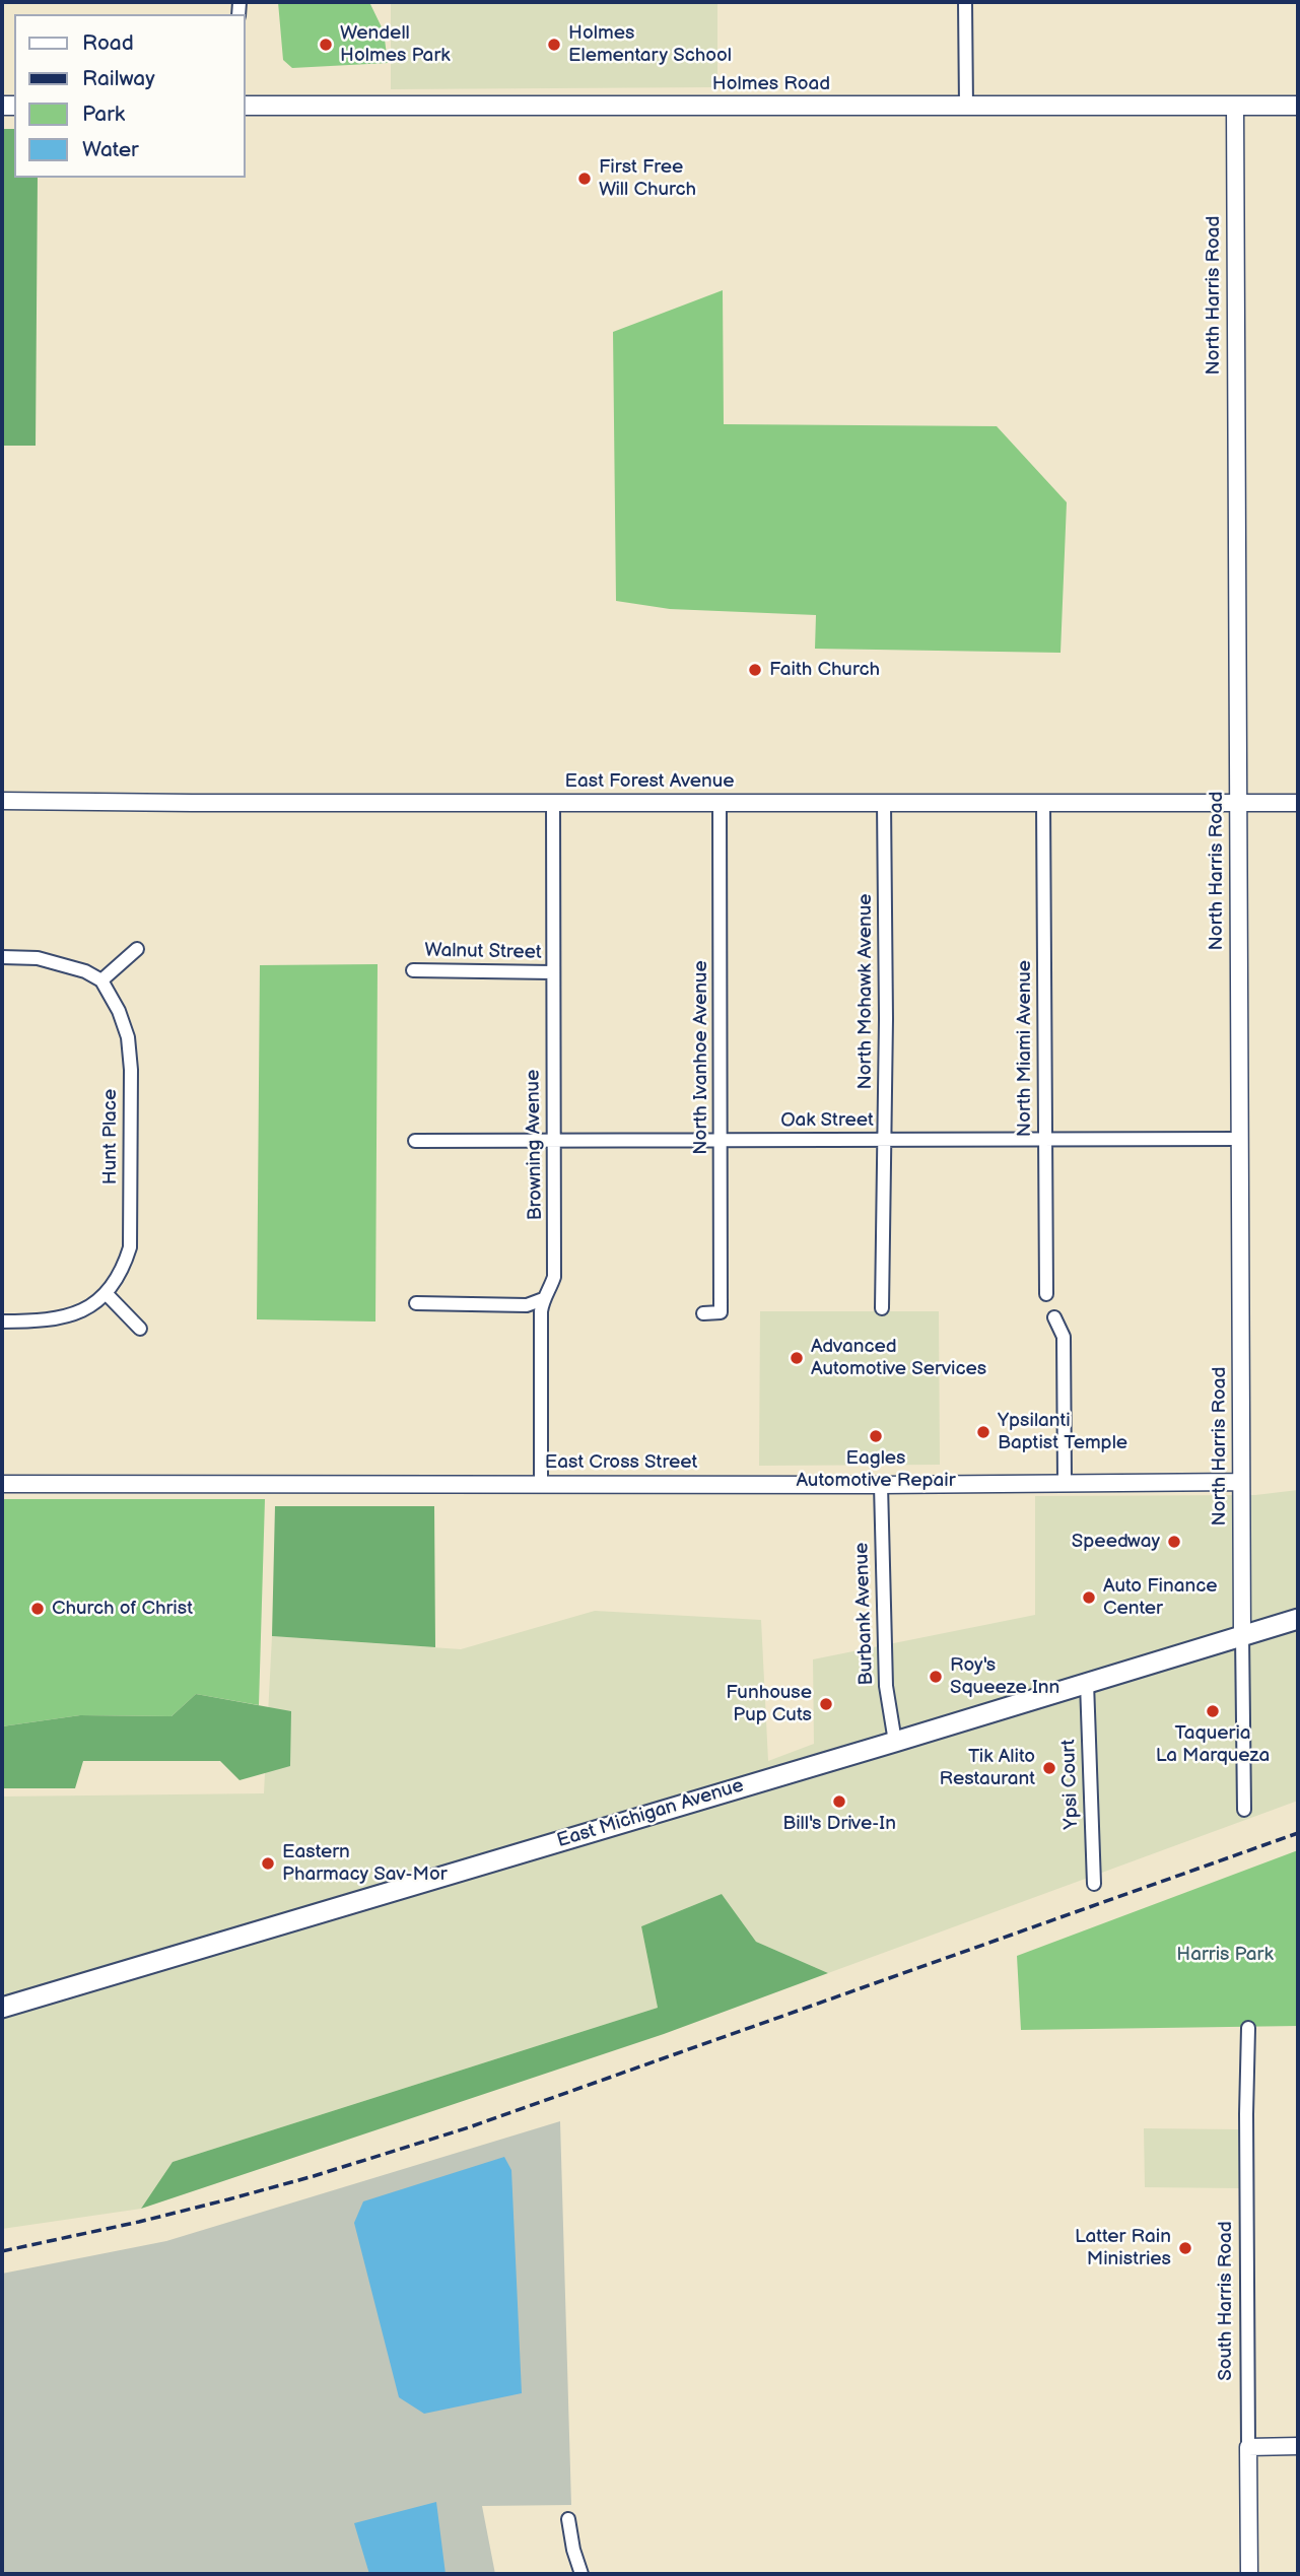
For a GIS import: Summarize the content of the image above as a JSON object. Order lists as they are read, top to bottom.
{
  "streets": {
    "main road": ["Holmes Road", "East Michigan Avenue"],
    "street": [
      "North Harris Road",
      "East Forest Avenue",
      "Walnut Street",
      "North Mohawk Avenue",
      "North Miami Avenue",
      "North Ivanhoe Avenue",
      "Oak Street",
      "Hunt Place",
      "Browning Avenue",
      "East Cross Street",
      "Burbank Avenue",
      "Ypsi Court",
      "South Harris Road"
    ]
  },
  "crossings": [
    ["Holmes Road", "North Harris Road"],
    ["North Harris Road", "East Forest Avenue"],
    ["North Harris Road", "Oak Street"],
    ["North Harris Road", "East Cross Street"],
    ["North Harris Road", "East Michigan Avenue"],
    ["East Forest Avenue", "North Mohawk Avenue"],
    ["East Forest Avenue", "North Miami Avenue"],
    ["East Forest Avenue", "North Ivanhoe Avenue"],
    ["East Forest Avenue", "Browning Avenue"],
    ["Walnut Street", "Browning Avenue"],
    ["North Mohawk Avenue", "Oak Street"],
    ["North Miami Avenue", "Oak Street"],
    ["North Ivanhoe Avenue", "Oak Street"],
    ["Oak Street", "Browning Avenue"],
    ["Browning Avenue", "East Cross Street"],
    ["East Cross Street", "Burbank Avenue"],
    ["Burbank Avenue", "East Michigan Avenue"],
    ["Ypsi Court", "East Michigan Avenue"]
  ],
  "parks": ["Harris Park"],
  "places": [
    "Wendell Holmes Park",
    "Holmes Elementary School",
    "First Free Will Church",
    "Faith Church",
    "Advanced Automotive Services",
    "Ypsilanti Baptist Temple",
    "Eagles Automotive Repair",
    "Speedway",
    "Auto Finance Center",
    "Church of Christ",
    "Roy's Squeeze Inn",
    "Funhouse Pup Cuts",
    "Taqueria La Marqueza",
    "Tik Alito Restaurant",
    "Bill's Drive-In",
    "Eastern Pharmacy Sav-Mor",
    "Latter Rain Ministries"
  ],
  "legend": [
    "Road",
    "Railway",
    "Park",
    "Water"
  ]
}
